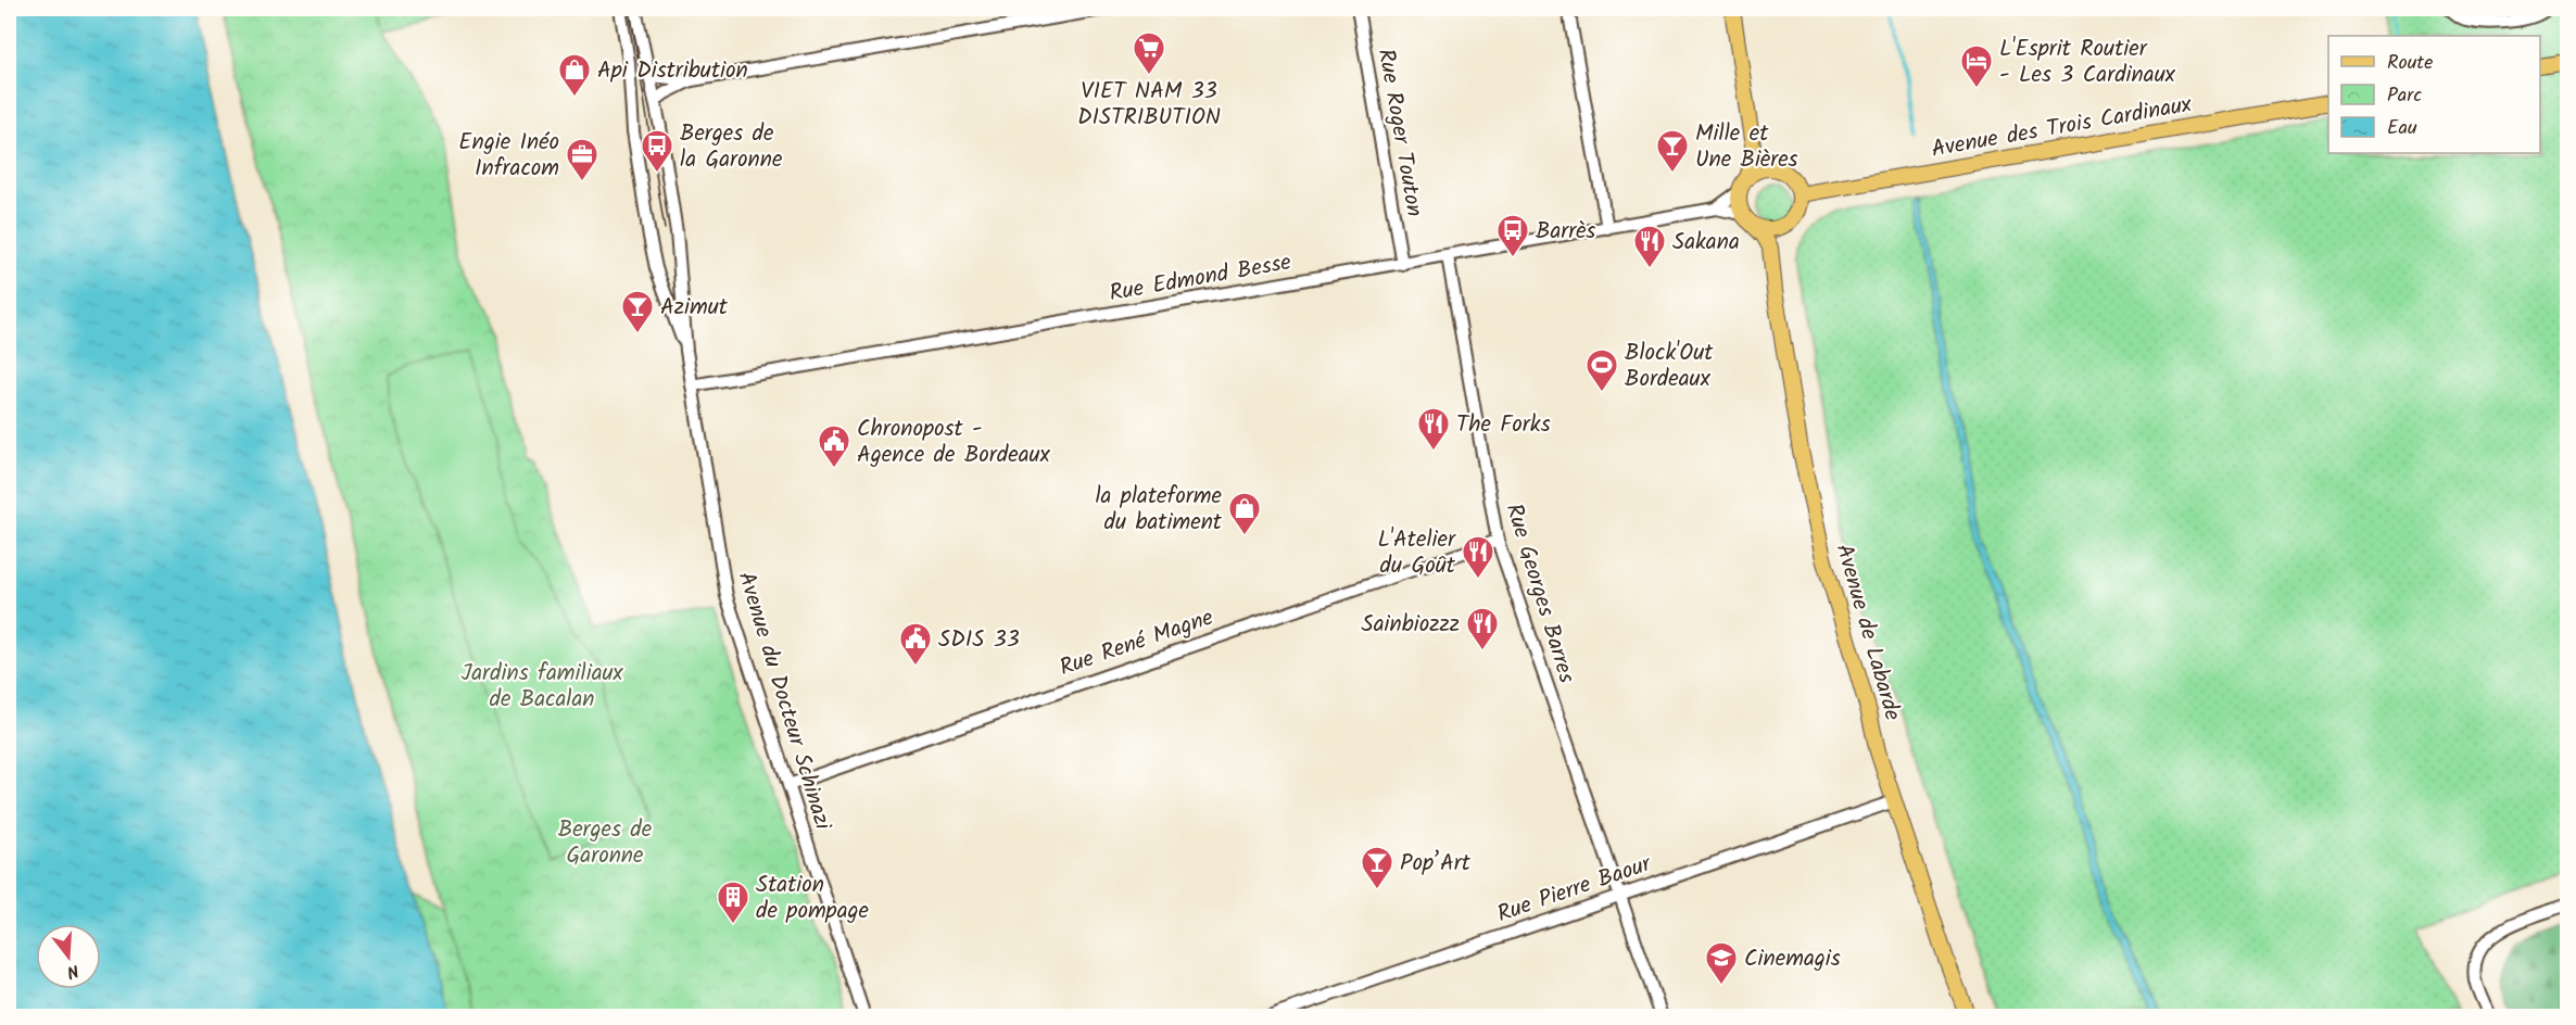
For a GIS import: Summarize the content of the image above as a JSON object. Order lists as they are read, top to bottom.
{
  "streets": {
    "main road": ["Avenue des Trois Cardinaux", "Avenue de Labarde"],
    "street": [
      "Rue Roger Touton",
      "Rue Edmond Besse",
      "Rue Georges Barres",
      "Rue René Magne",
      "Avenue du Docteur Schinazi",
      "Rue Pierre Baour"
    ]
  },
  "crossings": [
    ["Avenue des Trois Cardinaux", "Rue Edmond Besse"],
    ["Avenue des Trois Cardinaux", "Avenue de Labarde"],
    ["Rue Roger Touton", "Rue Edmond Besse"],
    ["Rue Edmond Besse", "Rue Georges Barres"],
    ["Rue Edmond Besse", "Avenue de Labarde"],
    ["Rue Edmond Besse", "Avenue du Docteur Schinazi"],
    ["Rue Georges Barres", "Rue René Magne"],
    ["Rue Georges Barres", "Rue Pierre Baour"],
    ["Avenue de Labarde", "Rue Pierre Baour"],
    ["Rue René Magne", "Avenue du Docteur Schinazi"]
  ],
  "parks": ["Jardins familiaux de Bacalan", "Berges de Garonne"],
  "places": {
    "supermarket": ["VIET NAM 33 DISTRIBUTION"],
    "hotel": ["L'Esprit Routier - Les 3 Cardinaux"],
    "shop": ["Api Distribution", "la plateforme du batiment"],
    "bus stop": ["Berges de la Garonne", "Barrès"],
    "bar": ["Mille et Une Bières", "Azimut", "Pop’Art"],
    "office": ["Engie Inéo Infracom"],
    "restaurant": [
      "Sakana",
      "The Forks",
      "L'Atelier du Goût",
      "Sainbiozzz"
    ],
    "sports": ["Block'Out Bordeaux"],
    "public building": ["Chronopost - Agence de Bordeaux", "SDIS 33"],
    "building": ["Station de pompage"],
    "school or university": ["Cinemagis"]
  },
  "legend": ["Route", "Parc", "Eau"],
  "north": "bottom"
}
